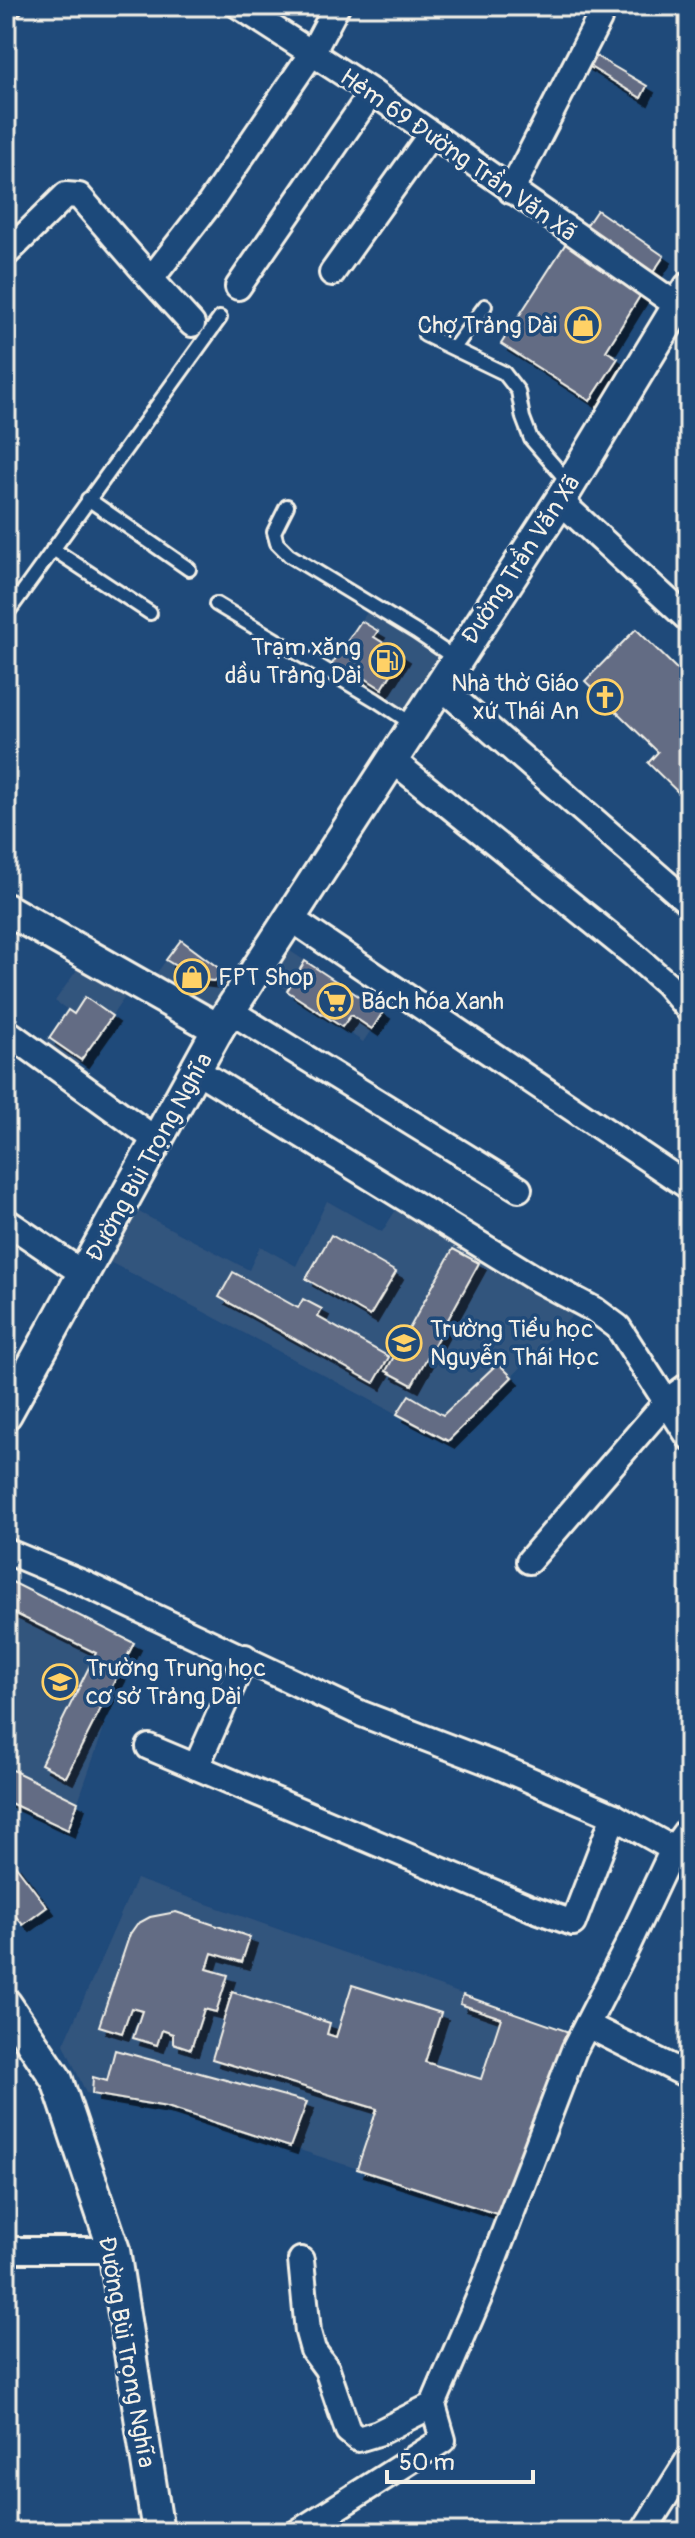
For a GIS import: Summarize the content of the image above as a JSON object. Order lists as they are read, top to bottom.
{
  "streets": {
    "street": ["Hẻm 69 Đường Trần Văn Xã", "Đường Trần Văn Xã", "Đường Bùi Trọng Nghĩa"]
  },
  "crossings": [
    ["Hẻm 69 Đường Trần Văn Xã", "Đường Trần Văn Xã"],
    ["Đường Trần Văn Xã", "Đường Bùi Trọng Nghĩa"]
  ],
  "places": {
    "shop": ["Chợ Trảng Dài", "FPT Shop"],
    "fuel station": ["Trạm xăng dầu Trảng Dài"],
    "church": ["Nhà thờ Giáo xứ Thái An"],
    "supermarket": ["Bách hóa Xanh"],
    "school or university": ["Trường Tiểu học Nguyễn Thái Học", "Trường Trung học cơ sở Trảng Dài"]
  },
  "scale_bar": "50 m"
}
